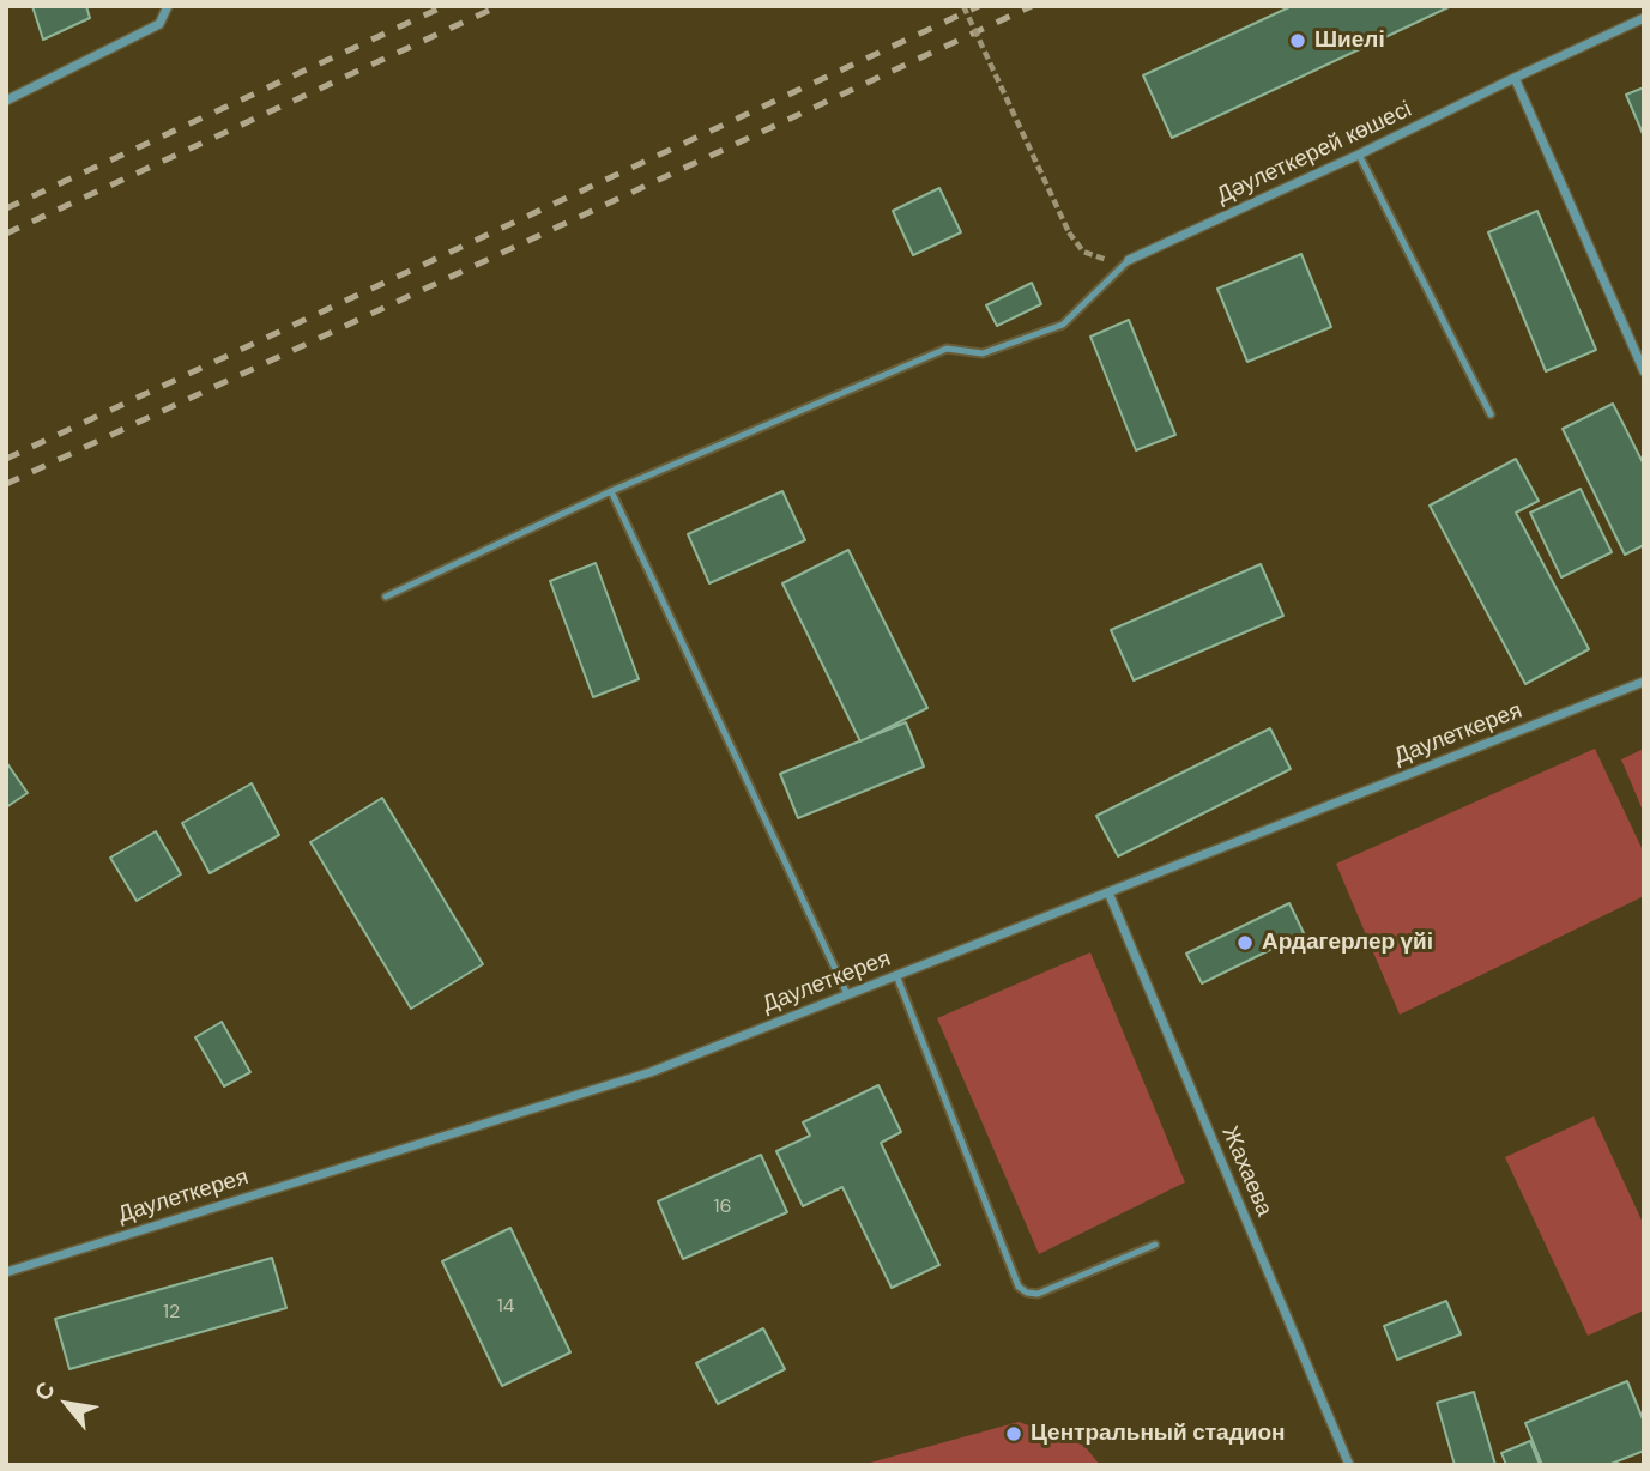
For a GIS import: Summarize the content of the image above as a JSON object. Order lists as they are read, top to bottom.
{
  "streets": {
    "street": ["Дәулеткерей көшесі", "Даулеткерея", "Жахаева"]
  },
  "crossings": [
    ["Даулеткерея", "Жахаева"]
  ],
  "places": ["Шиелі", "Ардагерлер үйі", "Центральный стадион"],
  "house_numbers": ["16", "14", "12"],
  "north": "top left"
}
